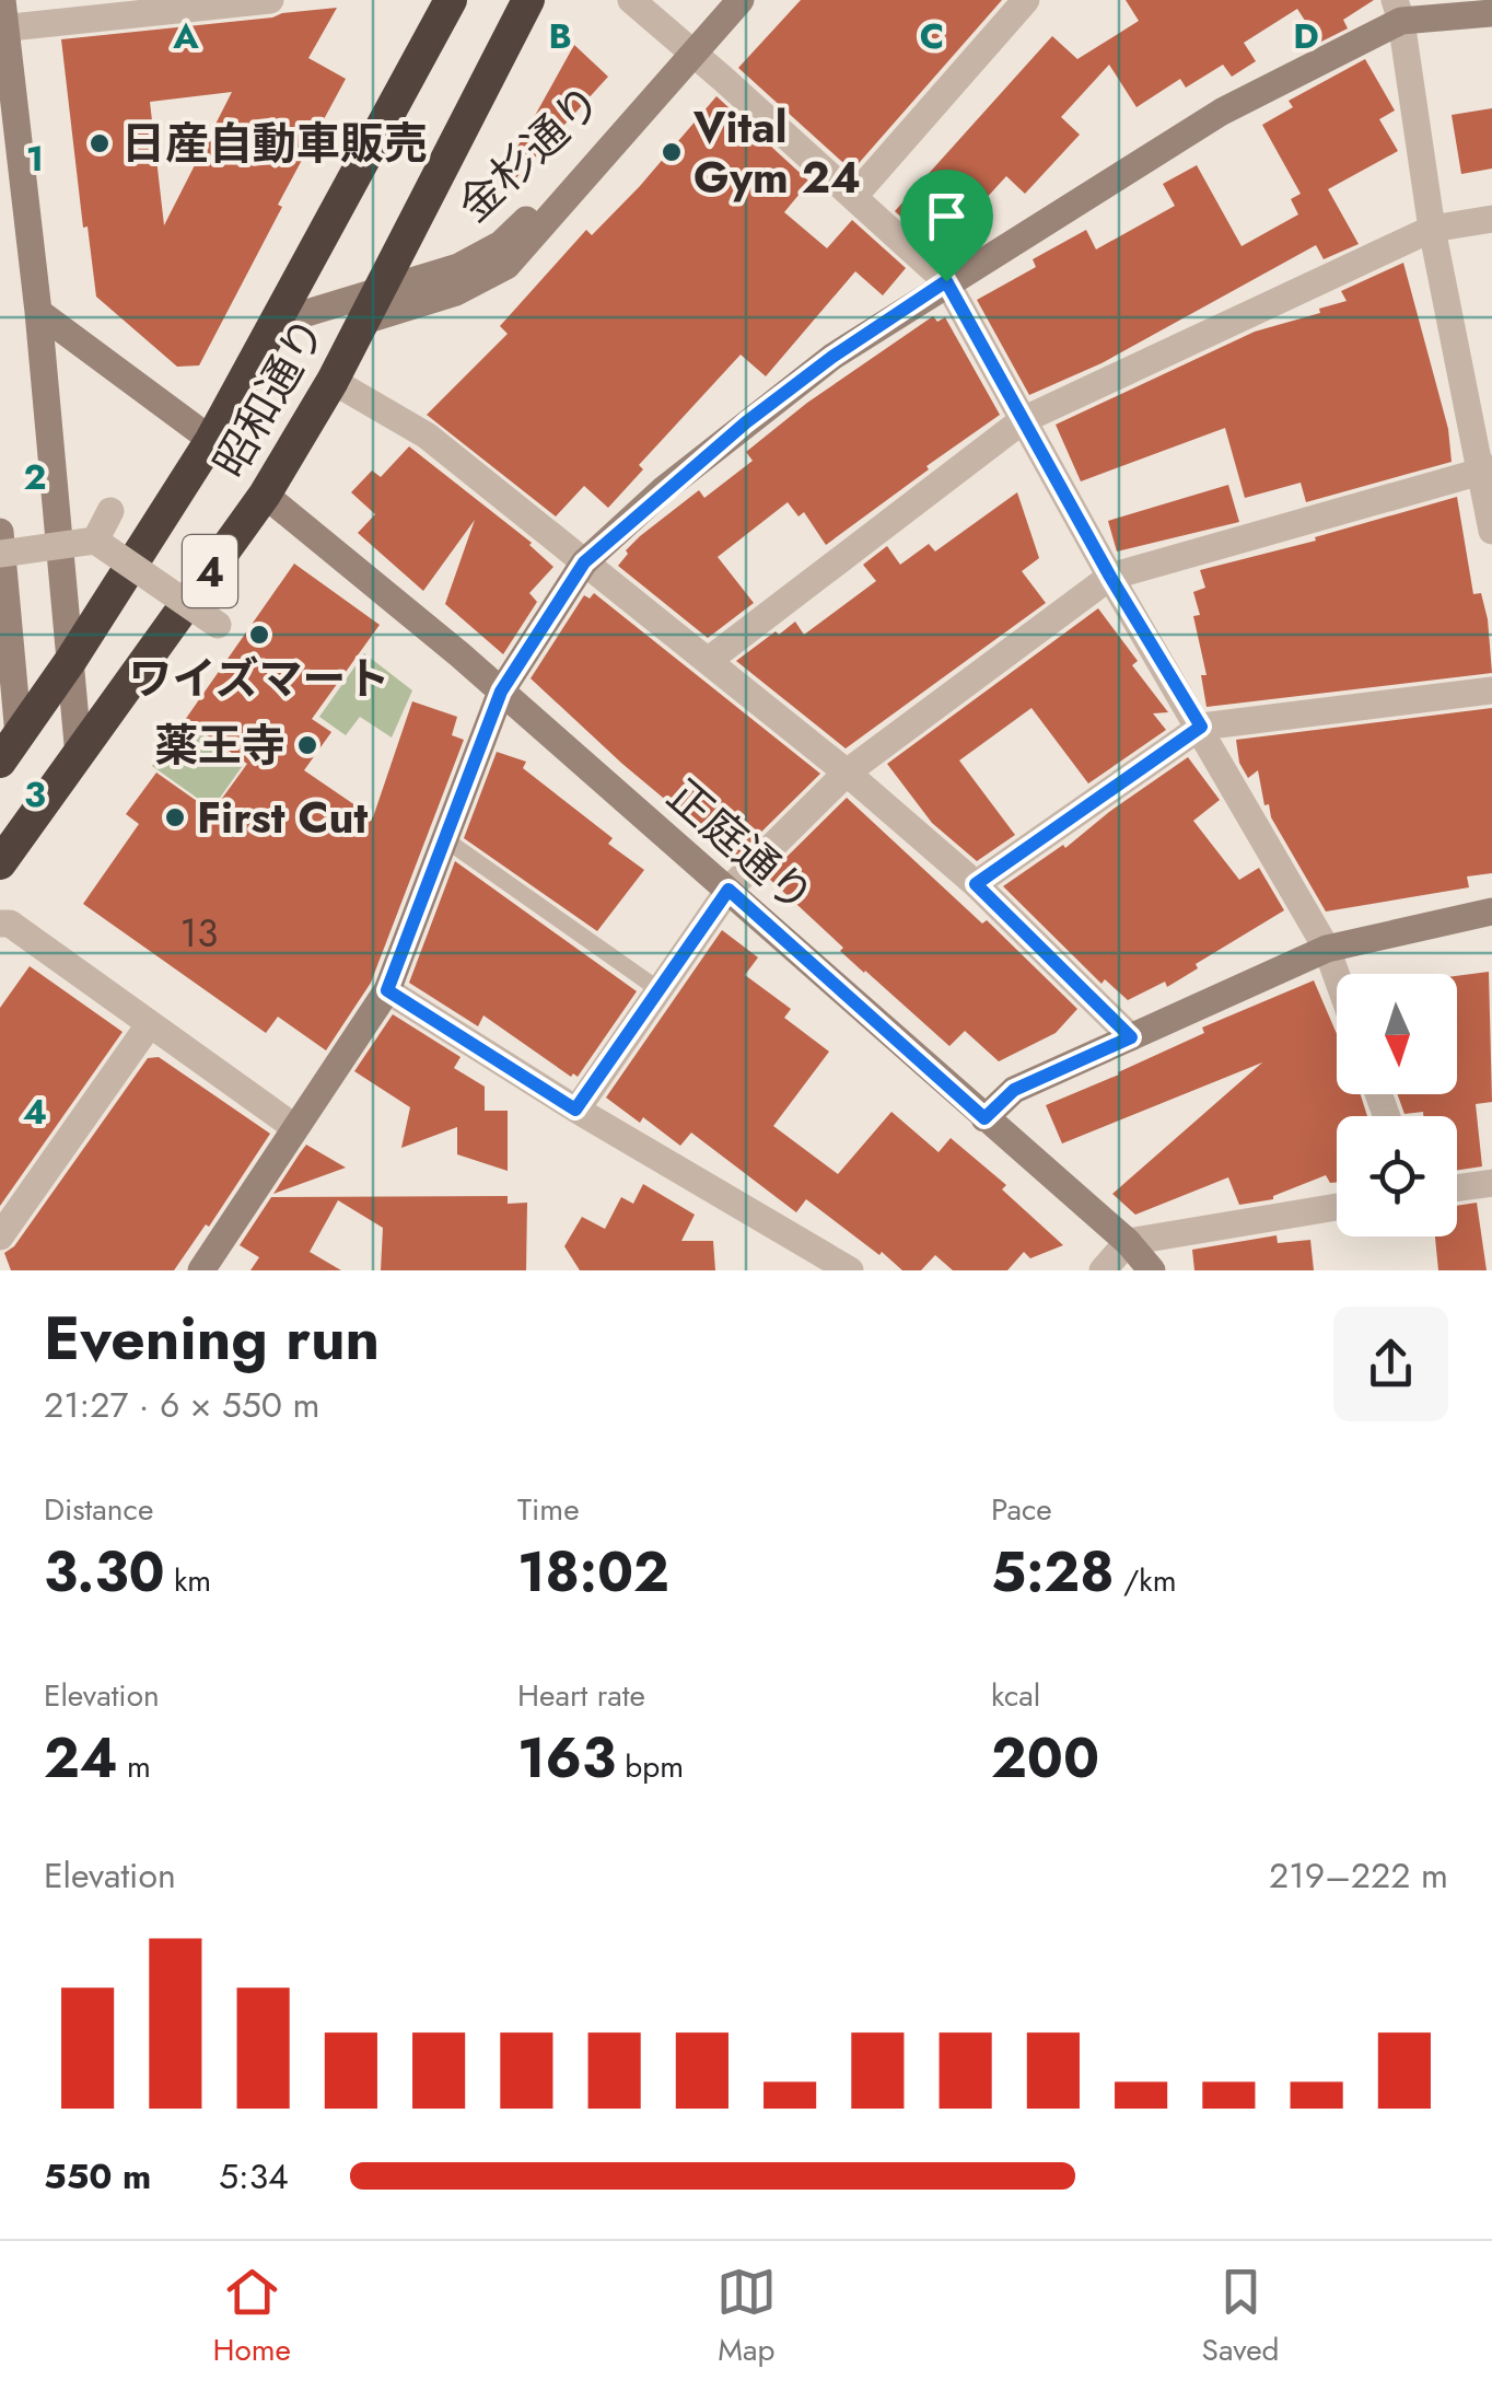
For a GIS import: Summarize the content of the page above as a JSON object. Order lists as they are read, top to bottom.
{
  "streets": {
    "highway": ["昭和通り", "4"],
    "street": ["金杉通り", "正庭通り"]
  },
  "crossings": [
    ["金杉通り", "昭和通り"],
    ["昭和通り", "正庭通り"]
  ],
  "places": [
    "日産自動車販売",
    "Vital Gym 24",
    "ワイズマート",
    "薬王寺",
    "First Cut"
  ],
  "house_numbers": ["13"],
  "north": "bottom",
  "page": {
    "heading": ["Evening run", "21:27 · 6 × 550 m"],
    "stats": [
      ["Distance", "3.30 km"],
      ["Time", "18:02"],
      ["Pace", "5:28 /km"],
      ["Elevation", "24 m"],
      ["Heart rate", "163 bpm"],
      ["kcal", "200"]
    ],
    "chart": ["Elevation", "219–222 m"],
    "list": [
      {
        "name": "550 m",
        "note": "5:34"
      }
    ],
    "tabs": ["Home", "Map", "Saved"]
  },
  "grid": {
    "columns": [
      "A",
      "B",
      "C",
      "D"
    ],
    "rows": [
      "1",
      "2",
      "3",
      "4"
    ]
  }
}
